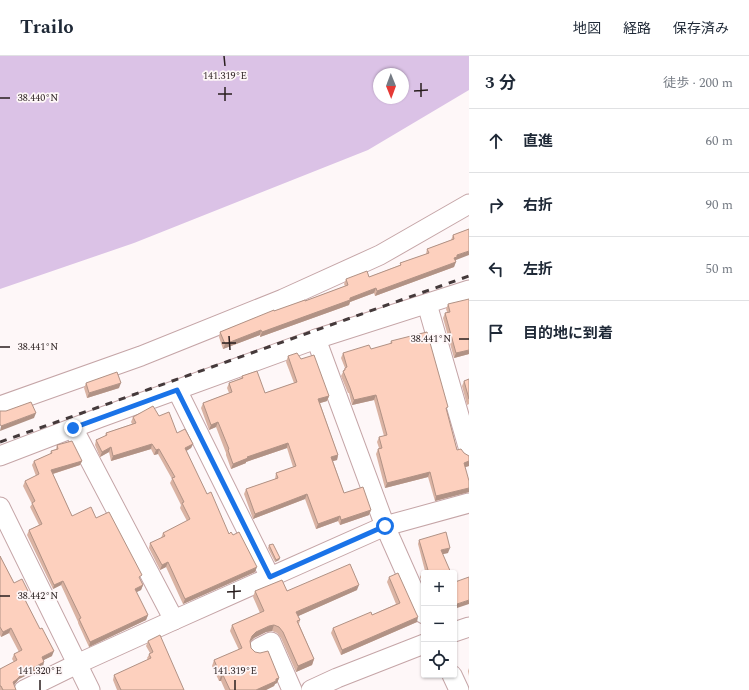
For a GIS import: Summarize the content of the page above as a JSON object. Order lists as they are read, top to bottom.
{
  "north": "bottom",
  "page": {
    "header": "Trailo",
    "nav": ["地図", "経路", "保存済み"],
    "heading": ["3 分", "徒歩 · 200 m"],
    "list": [
      ["直進", "60 m"],
      ["右折", "90 m"],
      ["左折", "50 m"],
      "目的地に到着"
    ],
    "map_buttons": ["+", "−"]
  },
  "coordinates": [
    "141.319°E",
    "38.440°N",
    "38.441°N",
    "38.442°N",
    "141.320°E"
  ]
}
